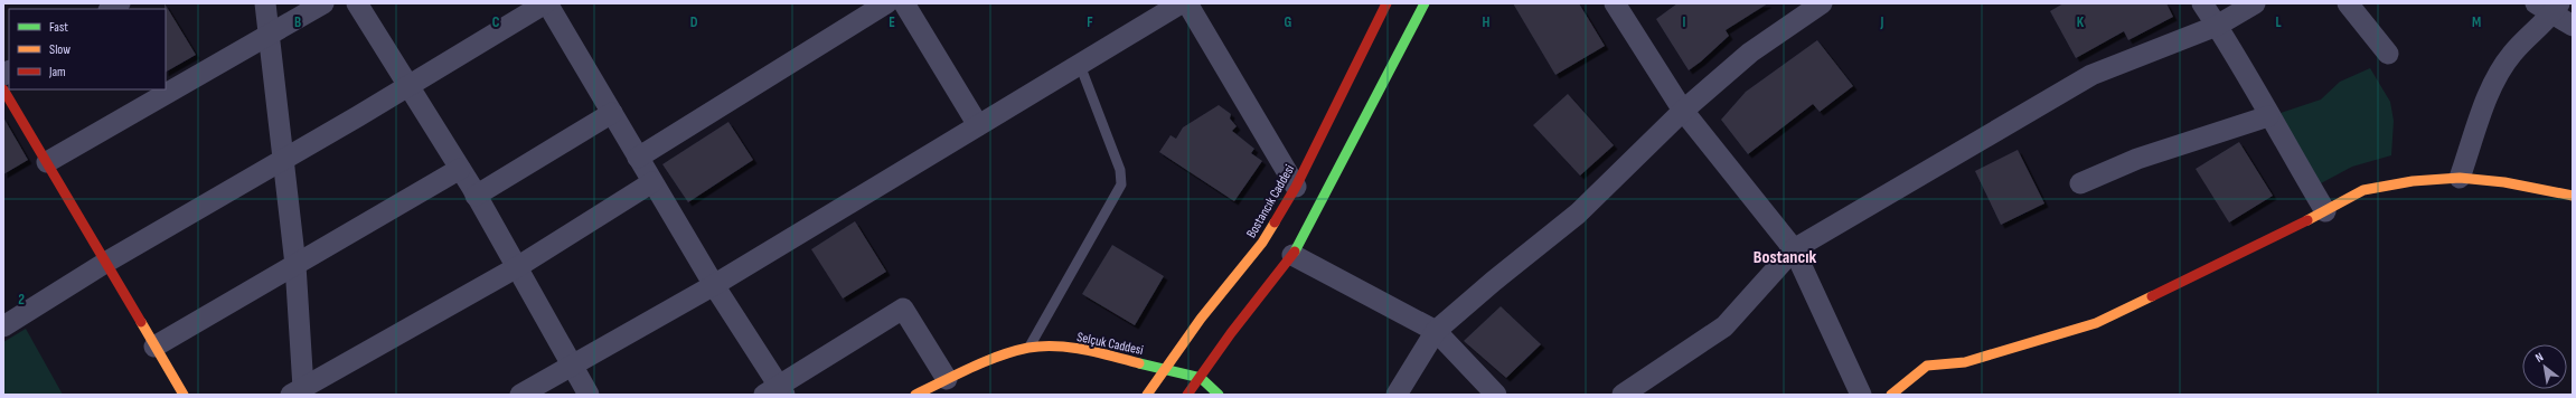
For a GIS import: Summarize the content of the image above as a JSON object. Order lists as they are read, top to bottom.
{
  "streets": {
    "street": ["Bostancık Caddesi", "Selçuk Caddesi"]
  },
  "crossings": [
    ["Bostancık Caddesi", "Selçuk Caddesi"]
  ],
  "districts": ["Bostancık"],
  "legend": ["Fast", "Slow", "Jam"],
  "north": "top left",
  "grid": {
    "columns": [
      "B",
      "C",
      "D",
      "E",
      "F",
      "G",
      "H",
      "I",
      "J",
      "K",
      "L",
      "M"
    ],
    "rows": ["2"]
  }
}
